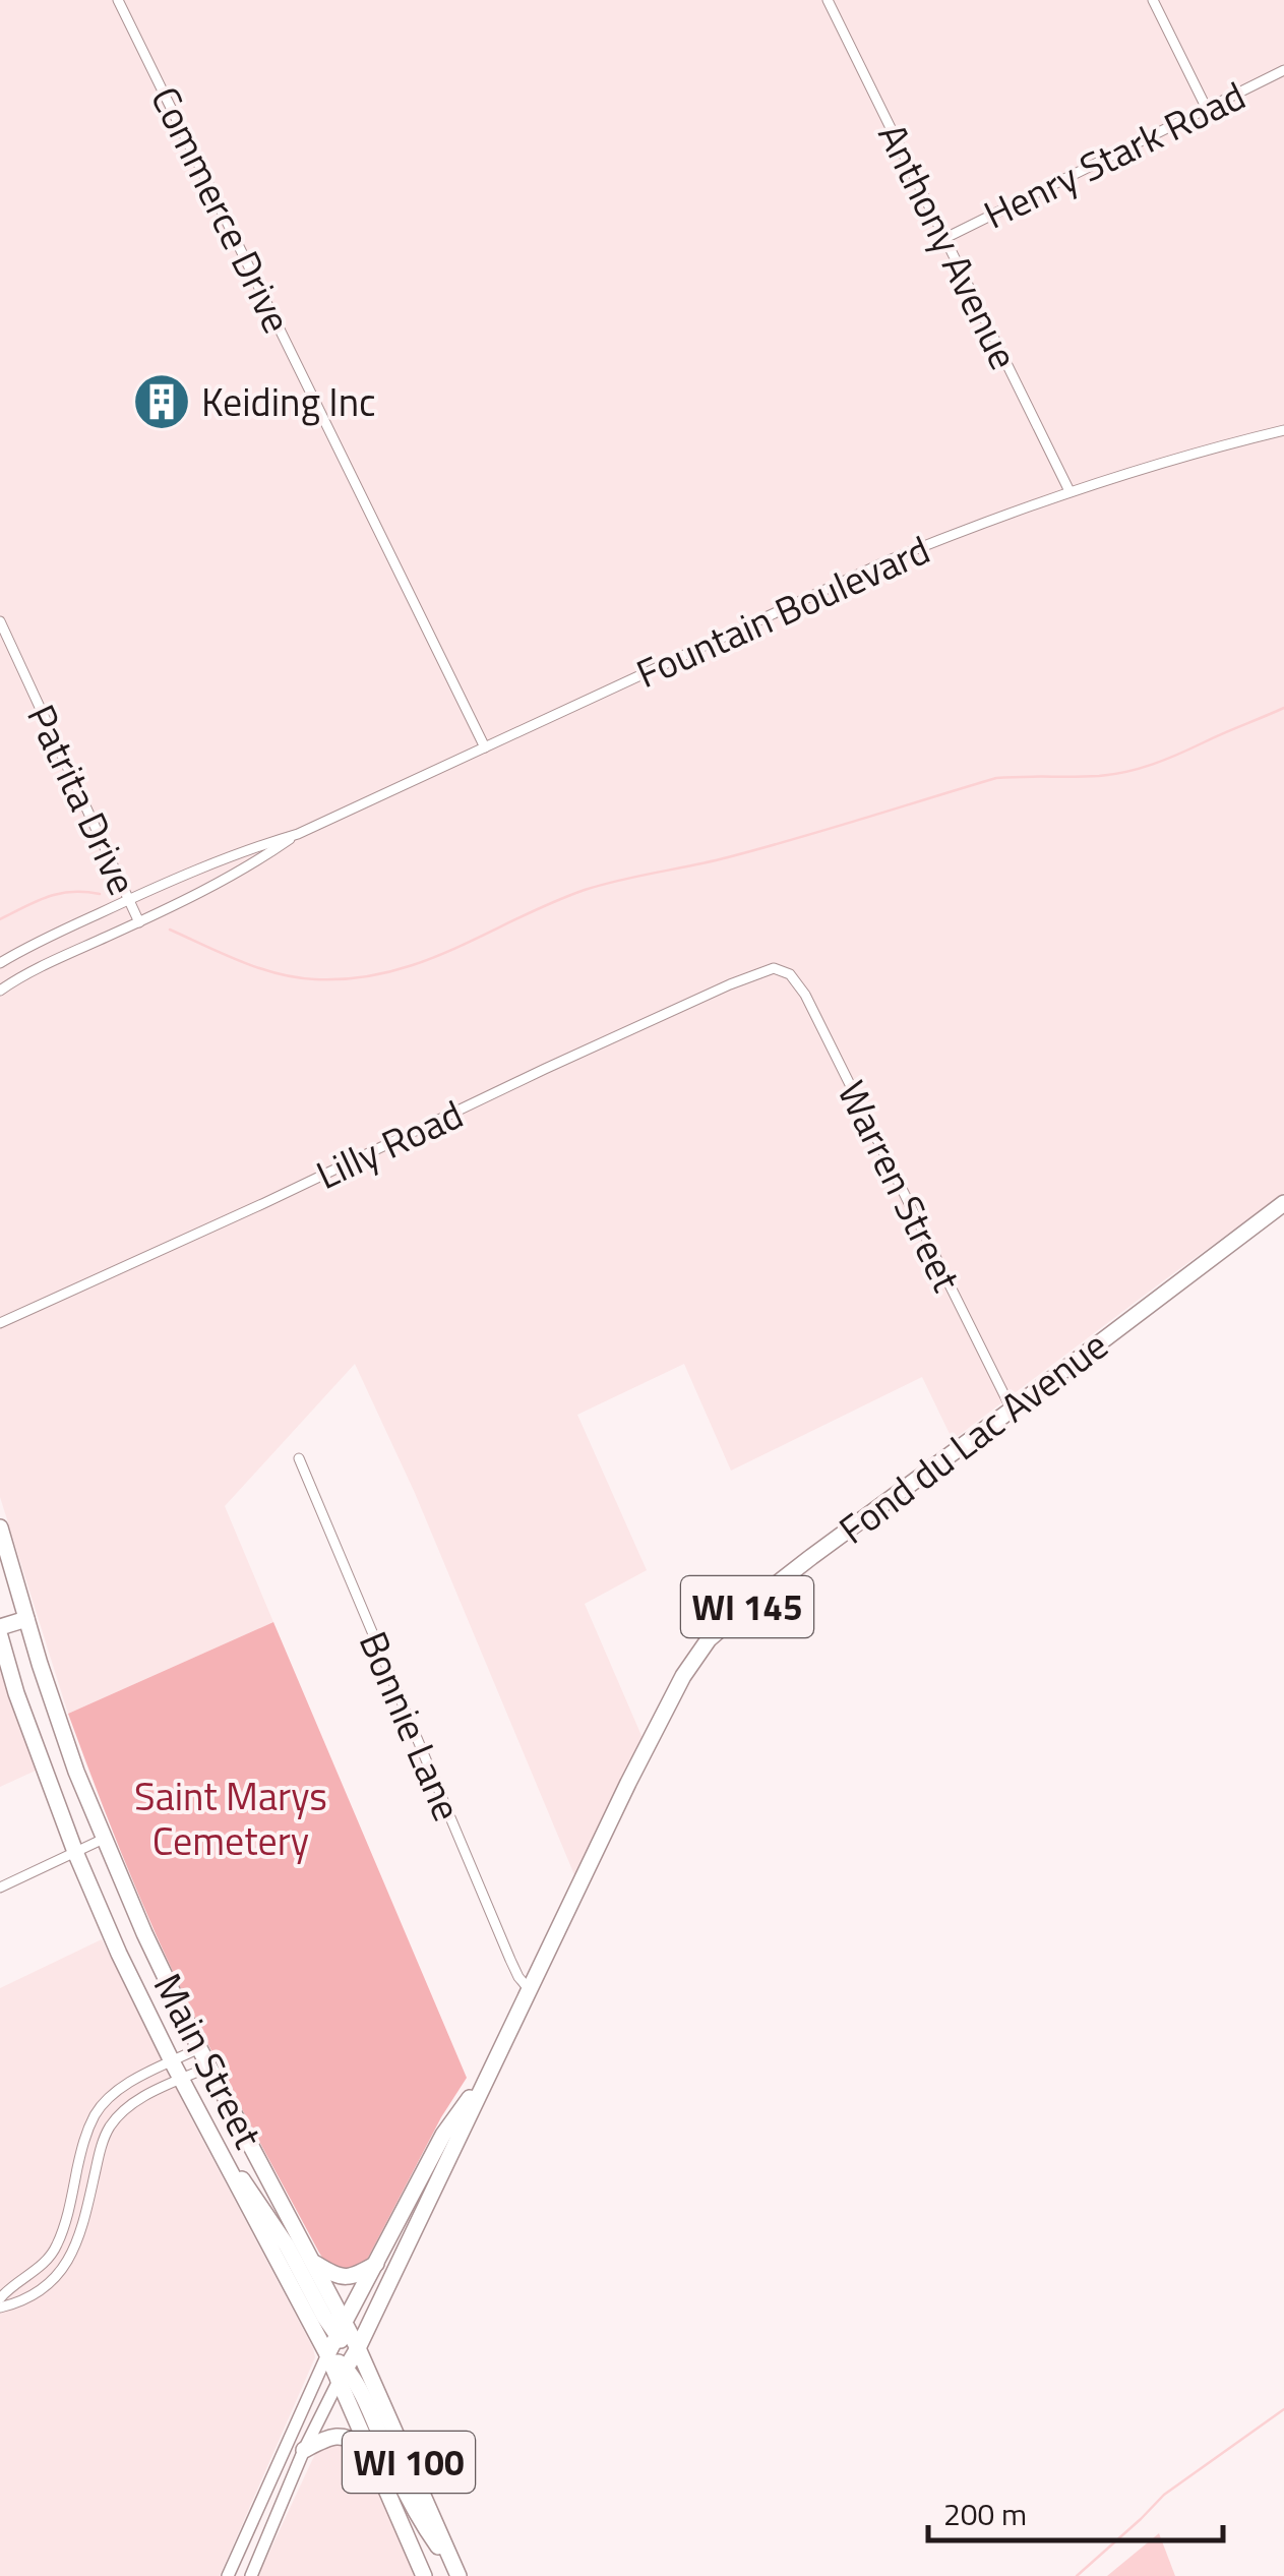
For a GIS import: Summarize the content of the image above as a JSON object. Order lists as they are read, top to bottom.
{
  "streets": {
    "main road": [
      "Fond du Lac Avenue",
      "WI 145",
      "Main Street",
      "WI 100"
    ],
    "street": [
      "Henry Stark Road",
      "Commerce Drive",
      "Anthony Avenue",
      "Fountain Boulevard",
      "Patrita Drive",
      "Lilly Road",
      "Warren Street",
      "Bonnie Lane"
    ]
  },
  "crossings": [
    ["Henry Stark Road", "Anthony Avenue"],
    ["Commerce Drive", "Fountain Boulevard"],
    ["Anthony Avenue", "Fountain Boulevard"],
    ["Fountain Boulevard", "Patrita Drive"],
    ["Lilly Road", "Warren Street"],
    ["Warren Street", "Fond du Lac Avenue"],
    ["Fond du Lac Avenue", "Bonnie Lane"],
    ["Fond du Lac Avenue", "Main Street"],
    ["Fond du Lac Avenue", "WI 100"]
  ],
  "parks": ["Saint Marys Cemetery"],
  "places": {
    "building": ["Keiding Inc"]
  },
  "scale_bar": "200 m"
}
